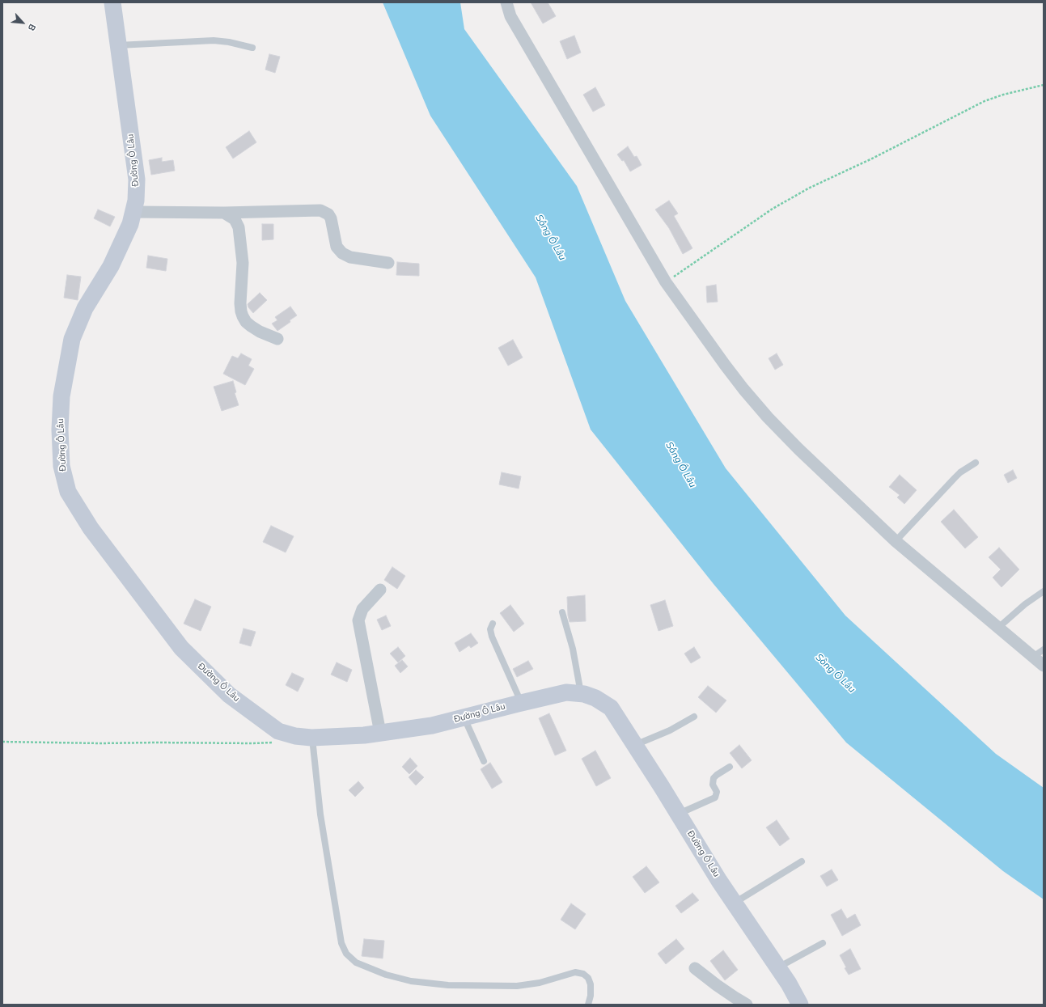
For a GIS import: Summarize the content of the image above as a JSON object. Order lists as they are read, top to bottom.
{
  "streets": {
    "main road": ["Đường Ô Lâu"]
  },
  "water": ["Sông Ô Lâu"],
  "north": "bottom right"
}
